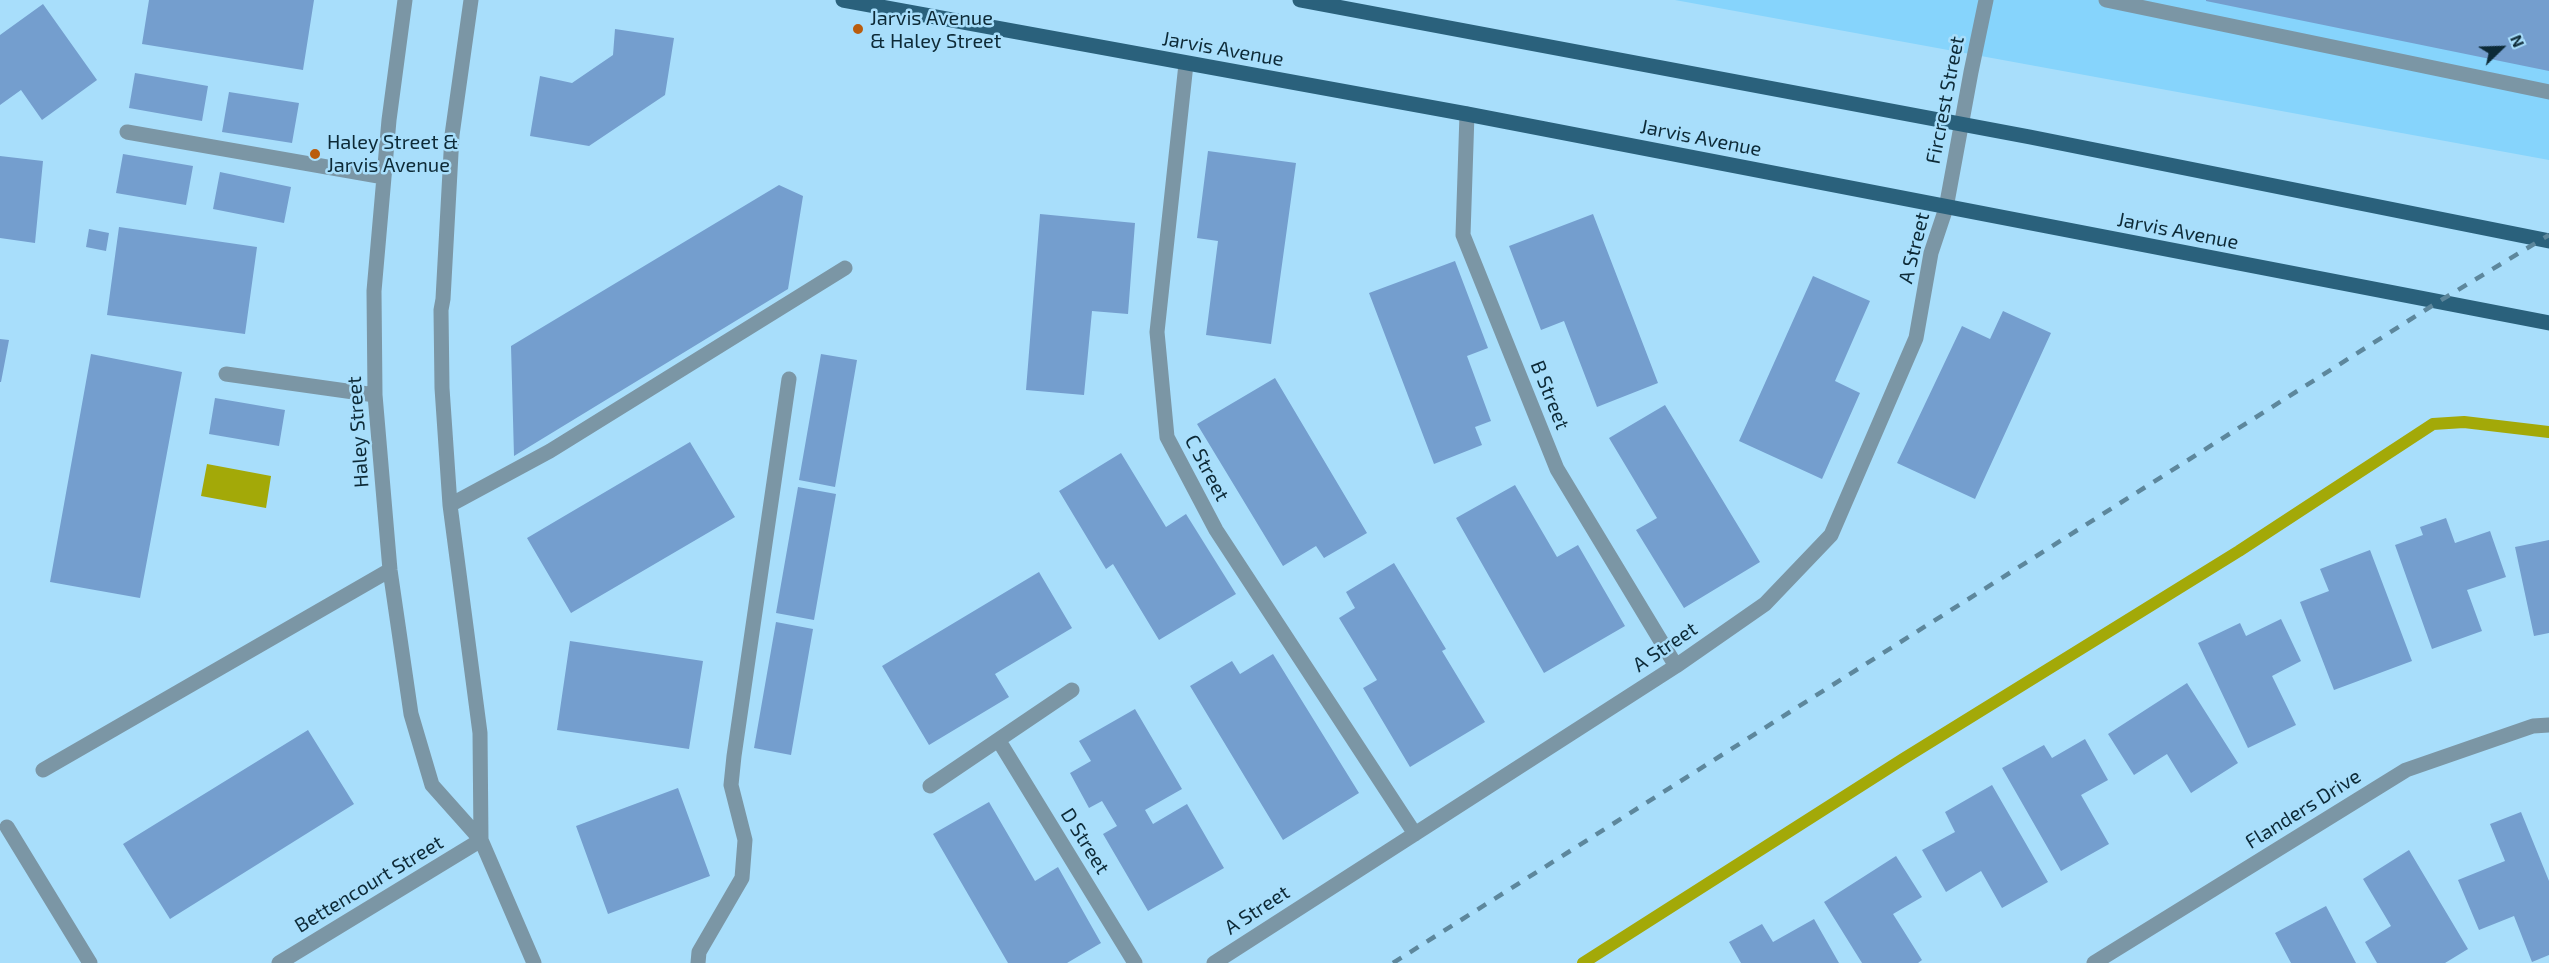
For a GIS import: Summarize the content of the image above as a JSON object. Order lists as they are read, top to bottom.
{
  "streets": {
    "main road": ["Jarvis Avenue"],
    "street": [
      "Fircrest Street",
      "A Street",
      "B Street",
      "Haley Street",
      "C Street",
      "Flanders Drive",
      "D Street",
      "Bettencourt Street"
    ]
  },
  "crossings": [
    ["Jarvis Avenue", "Fircrest Street"],
    ["Jarvis Avenue", "A Street"],
    ["Jarvis Avenue", "B Street"],
    ["Jarvis Avenue", "C Street"],
    ["Fircrest Street", "A Street"],
    ["A Street", "B Street"],
    ["A Street", "C Street"],
    ["Haley Street", "Bettencourt Street"]
  ],
  "places": ["Jarvis Avenue & Haley Street", "Haley Street & Jarvis Avenue"],
  "north": "top right"
}
